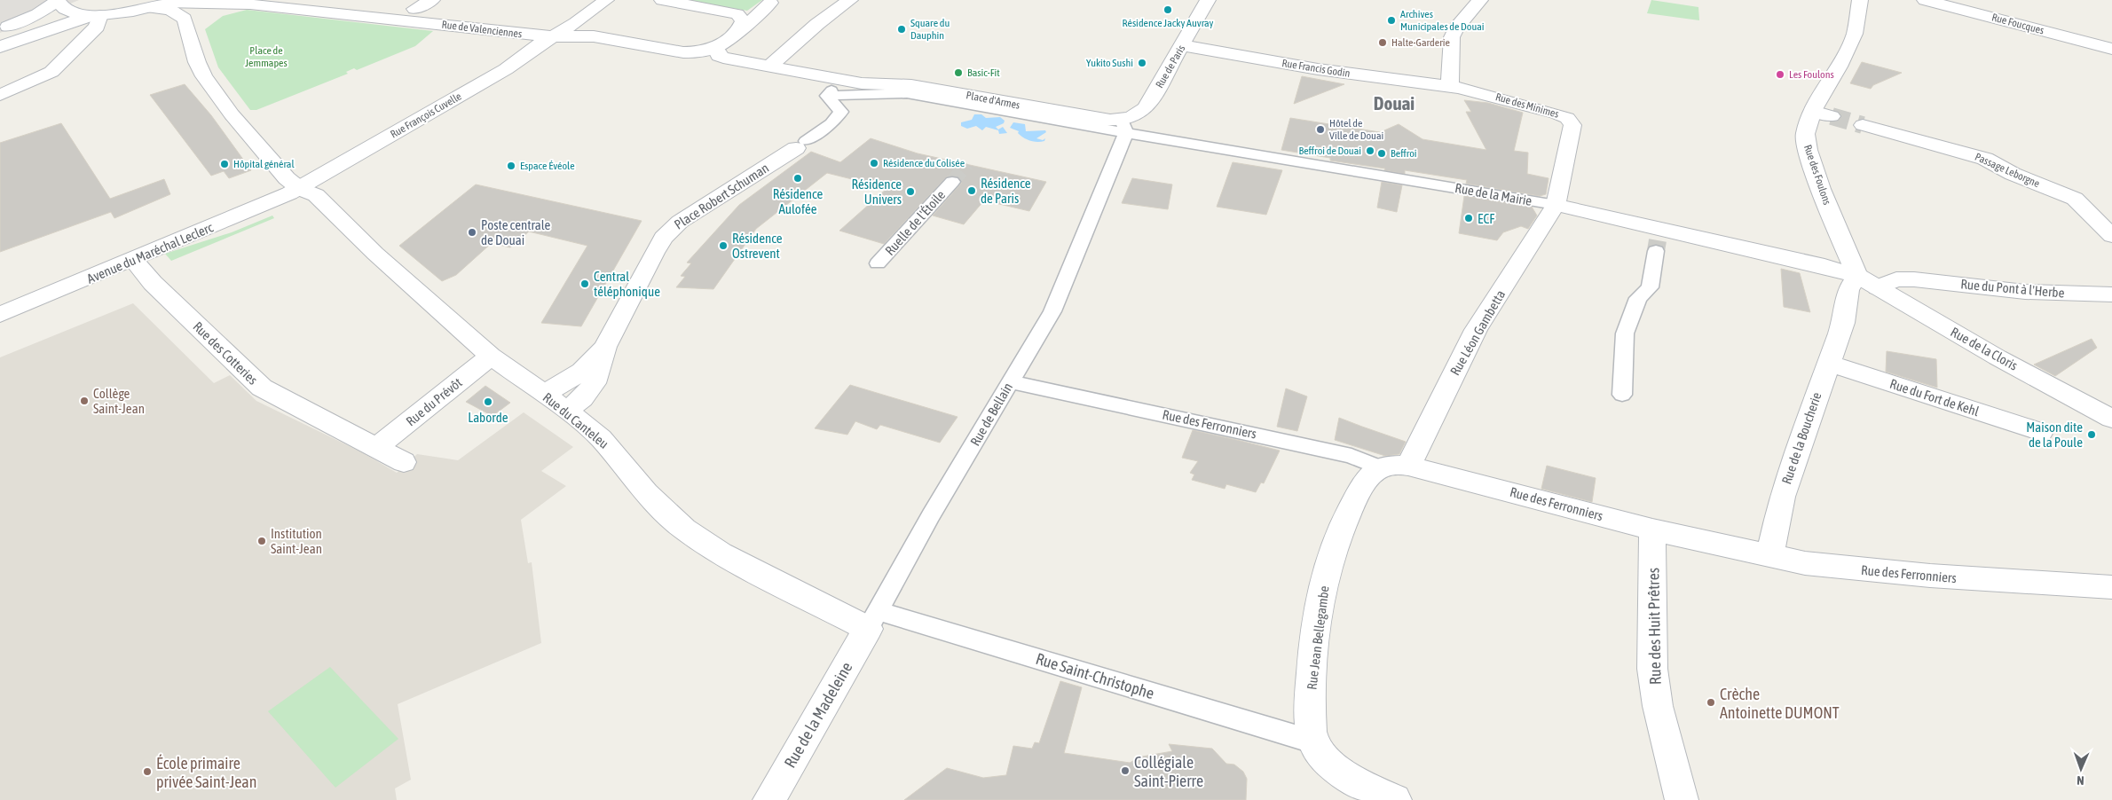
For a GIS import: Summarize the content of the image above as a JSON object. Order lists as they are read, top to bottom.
{
  "streets": {
    "street": [
      "Rue Foucques",
      "Rue de Valenciennes",
      "Rue de Paris",
      "Rue Francis Godin",
      "Place d'Armes",
      "Rue des Minimes",
      "Rue François Cuvelle",
      "Passage Leborgne",
      "Rue des Foulons",
      "Rue de la Mairie",
      "Place Robert Schuman",
      "Ruelle de l'Étoile",
      "Avenue du Maréchal Leclerc",
      "Rue du Pont à l'Herbe",
      "Rue Léon Gambetta",
      "Rue de la Cloris",
      "Rue des Cotteries",
      "Rue du Fort de Kehl",
      "Rue du Prévôt",
      "Rue de Bellain",
      "Rue du Canteleu",
      "Rue des Ferronniers",
      "Rue de la Boucherie",
      "Rue des Huit Prêtres",
      "Rue Jean Bellegambe",
      "Rue Saint-Christophe",
      "Rue de la Madeleine"
    ]
  },
  "crossings": [
    ["Rue de Valenciennes", "Rue François Cuvelle"],
    ["Rue de Valenciennes", "Rue du Canteleu"],
    ["Rue de Paris", "Rue Francis Godin"],
    ["Rue de Paris", "Place d'Armes"],
    ["Rue de Paris", "Rue de la Mairie"],
    ["Rue de Paris", "Rue de Bellain"],
    ["Rue Francis Godin", "Rue des Minimes"],
    ["Place d'Armes", "Rue de la Mairie"],
    ["Place d'Armes", "Rue de Bellain"],
    ["Rue des Minimes", "Rue de la Mairie"],
    ["Rue des Minimes", "Rue Léon Gambetta"],
    ["Rue François Cuvelle", "Avenue du Maréchal Leclerc"],
    ["Rue François Cuvelle", "Rue du Canteleu"],
    ["Rue des Foulons", "Rue de la Mairie"],
    ["Rue des Foulons", "Rue de la Cloris"],
    ["Rue des Foulons", "Rue de la Boucherie"],
    ["Rue de la Mairie", "Place Robert Schuman"],
    ["Rue de la Mairie", "Rue Léon Gambetta"],
    ["Rue de la Mairie", "Rue de la Cloris"],
    ["Rue de la Mairie", "Rue de Bellain"],
    ["Rue de la Mairie", "Rue de la Boucherie"],
    ["Place Robert Schuman", "Rue du Canteleu"],
    ["Avenue du Maréchal Leclerc", "Rue des Cotteries"],
    ["Avenue du Maréchal Leclerc", "Rue du Canteleu"],
    ["Rue du Pont à l'Herbe", "Rue de la Cloris"],
    ["Rue Léon Gambetta", "Rue des Ferronniers"],
    ["Rue de la Cloris", "Rue de la Boucherie"],
    ["Rue des Cotteries", "Rue du Prévôt"],
    ["Rue du Fort de Kehl", "Rue de la Boucherie"],
    ["Rue du Prévôt", "Rue du Canteleu"],
    ["Rue de Bellain", "Rue du Canteleu"],
    ["Rue de Bellain", "Rue des Ferronniers"],
    ["Rue de Bellain", "Rue Saint-Christophe"],
    ["Rue de Bellain", "Rue de la Madeleine"],
    ["Rue du Canteleu", "Rue Saint-Christophe"],
    ["Rue du Canteleu", "Rue de la Madeleine"],
    ["Rue des Ferronniers", "Rue de la Boucherie"],
    ["Rue des Ferronniers", "Rue des Huit Prêtres"],
    ["Rue des Ferronniers", "Rue Jean Bellegambe"],
    ["Rue Jean Bellegambe", "Rue Saint-Christophe"],
    ["Rue Saint-Christophe", "Rue de la Madeleine"]
  ],
  "districts": ["Douai"],
  "parks": ["Place de Jemmapes"],
  "places": [
    "Résidence Jacky Auvray",
    "Archives Municipales de Douai",
    "Square du Dauphin",
    "Halte-Garderie",
    "Yukito Sushi",
    "Basic-Fit",
    "Les Foulons",
    "Hôtel de Ville de Douai",
    "Beffroi de Douai",
    "Beffroi",
    "Résidence du Colisée",
    "Hôpital général",
    "Espace Évéole",
    "Résidence Aulofée",
    "Résidence de Paris",
    "Résidence Univers",
    "ECF",
    "Poste centrale de Douai",
    "Résidence Ostrevent",
    "Central téléphonique",
    "Collège Saint-Jean",
    "Laborde",
    "Maison dite de la Poule",
    "Institution Saint-Jean",
    "Crèche Antoinette DUMONT",
    "Collégiale Saint-Pierre",
    "École primaire privée Saint-Jean"
  ],
  "north": "bottom"
}
